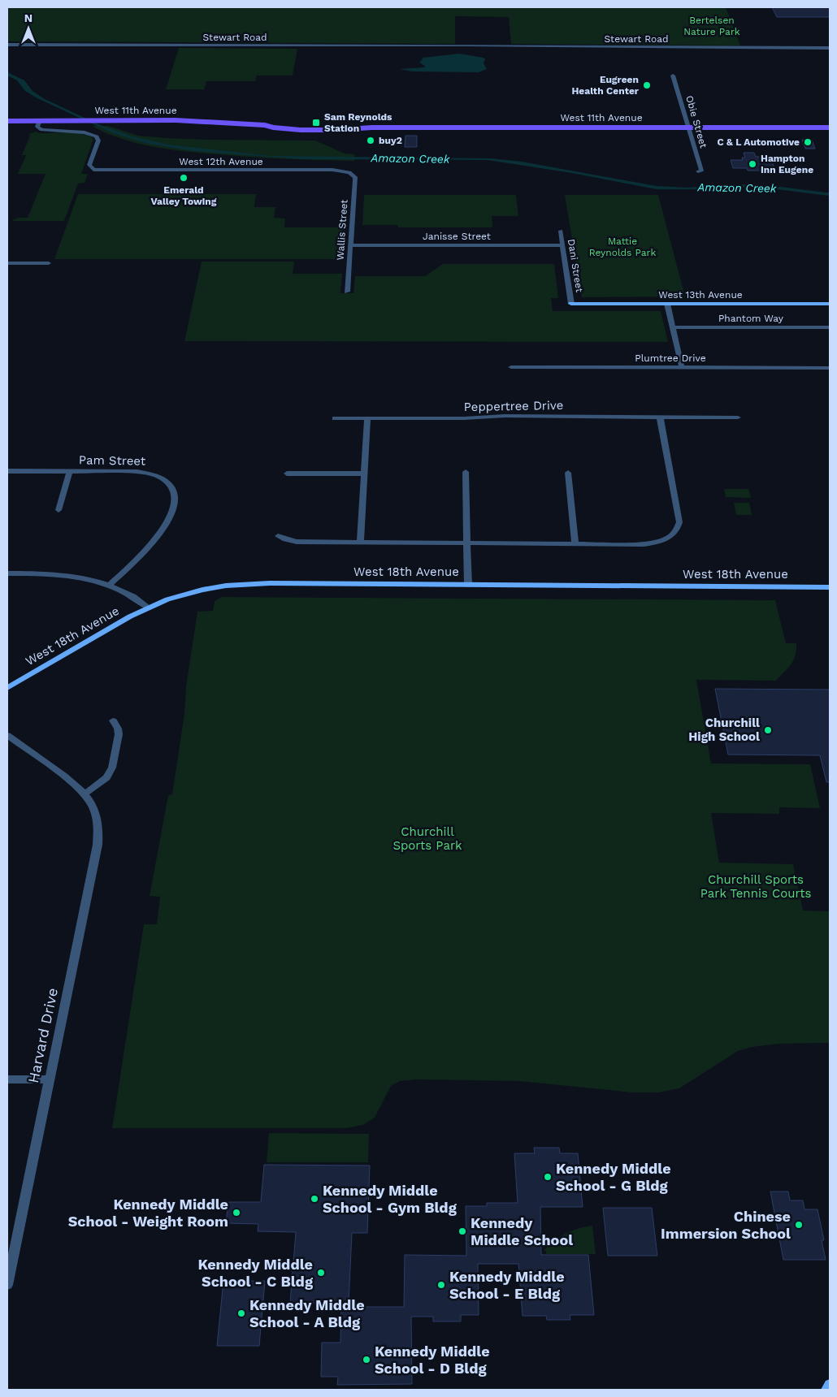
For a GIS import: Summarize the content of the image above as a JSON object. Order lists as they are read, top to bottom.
{
  "streets": {
    "main road": ["West 11th Avenue"],
    "street": [
      "Stewart Road",
      "Obie Street",
      "West 12th Avenue",
      "Wallis Street",
      "Janisse Street",
      "Dani Street",
      "West 13th Avenue",
      "Phantom Way",
      "Plumtree Drive",
      "Peppertree Drive",
      "Pam Street",
      "West 18th Avenue",
      "Harvard Drive"
    ]
  },
  "crossings": [
    ["West 11th Avenue", "Obie Street"],
    ["West 11th Avenue", "West 12th Avenue"],
    ["West 12th Avenue", "Wallis Street"],
    ["Wallis Street", "Janisse Street"],
    ["Janisse Street", "Dani Street"],
    ["Dani Street", "West 13th Avenue"]
  ],
  "water": ["Amazon Creek"],
  "parks": [
    "Bertelsen Nature Park",
    "Mattie Reynolds Park",
    "Churchill Sports Park",
    "Churchill Sports Park Tennis Courts"
  ],
  "places": {
    "other": [
      "Eugreen Health Center",
      "buy2",
      "C & L Automotive",
      "Hampton Inn Eugene",
      "Emerald Valley Towing",
      "Churchill High School",
      "Kennedy Middle School - G Bldg",
      "Kennedy Middle School - Gym Bldg",
      "Kennedy Middle School - Weight Room",
      "Chinese Immersion School",
      "Kennedy Middle School",
      "Kennedy Middle School - C Bldg",
      "Kennedy Middle School - E Bldg",
      "Kennedy Middle School - A Bldg",
      "Kennedy Middle School - D Bldg"
    ],
    "transit": ["Sam Reynolds Station"]
  },
  "north": "top"
}
